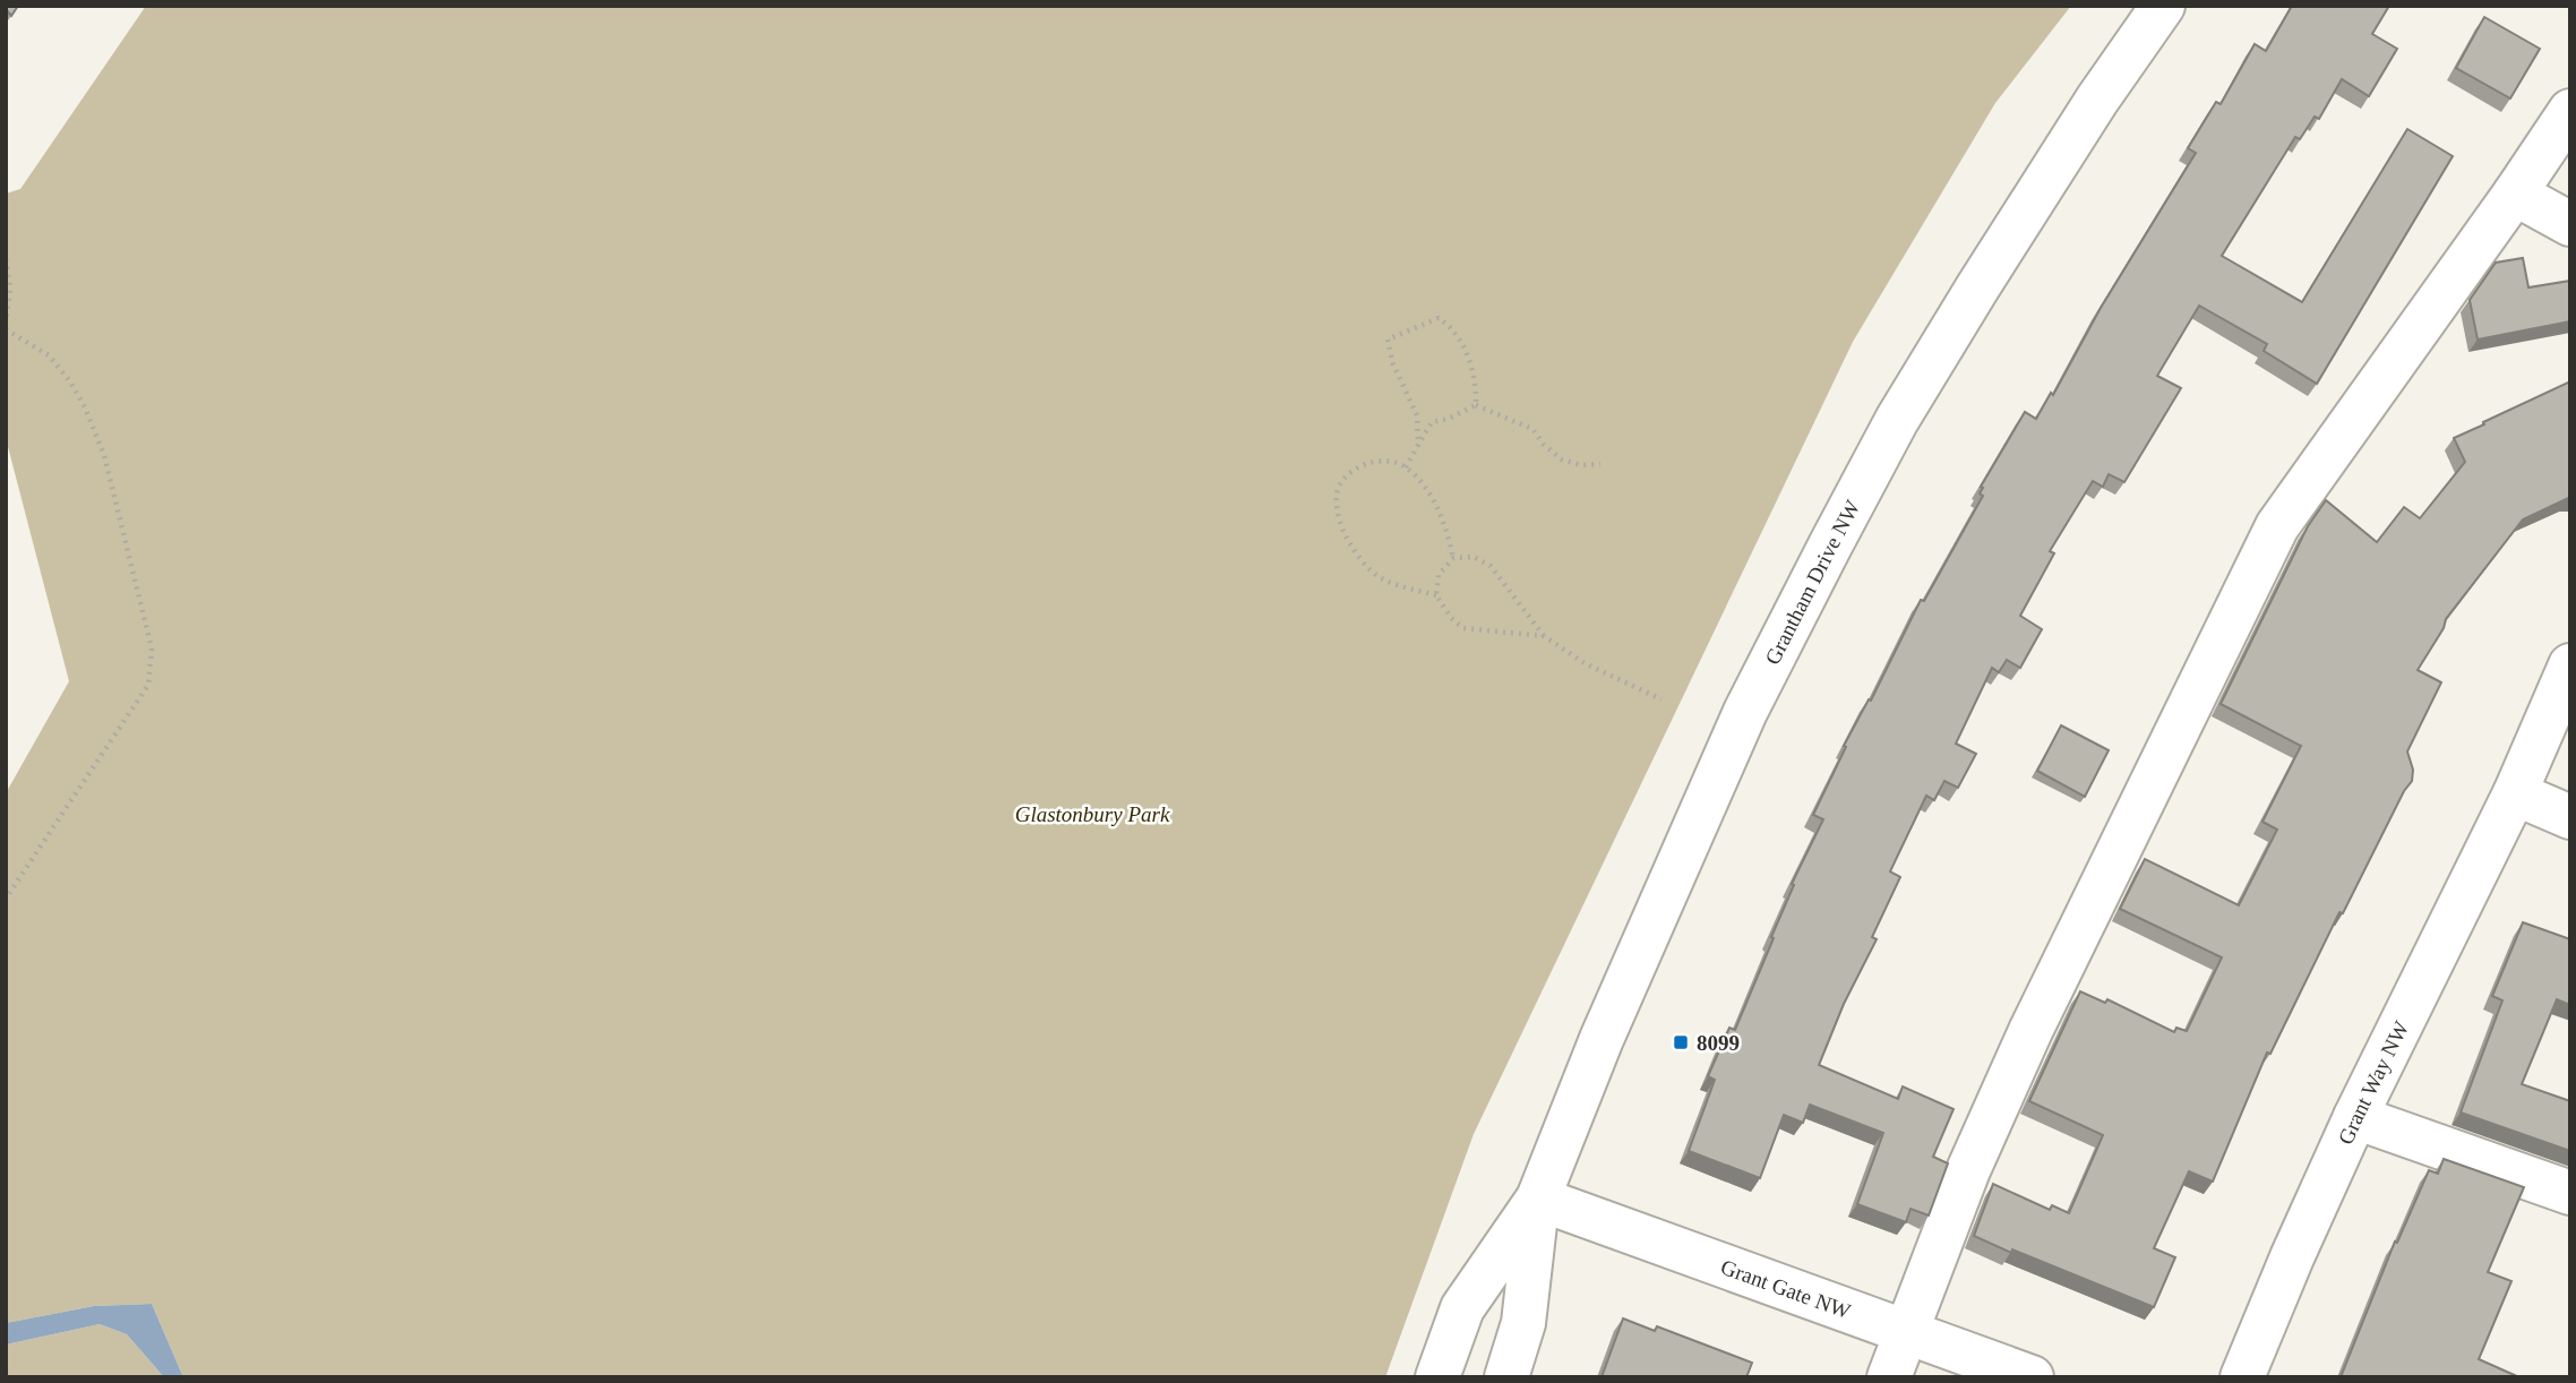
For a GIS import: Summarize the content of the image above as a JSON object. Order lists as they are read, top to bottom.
{
  "streets": {
    "street": ["Grantham Drive NW", "Grant Way NW", "Grant Gate NW"]
  },
  "crossings": [
    ["Grantham Drive NW", "Grant Gate NW"]
  ],
  "parks": ["Glastonbury Park"],
  "places": {
    "transit": ["8099"]
  }
}
